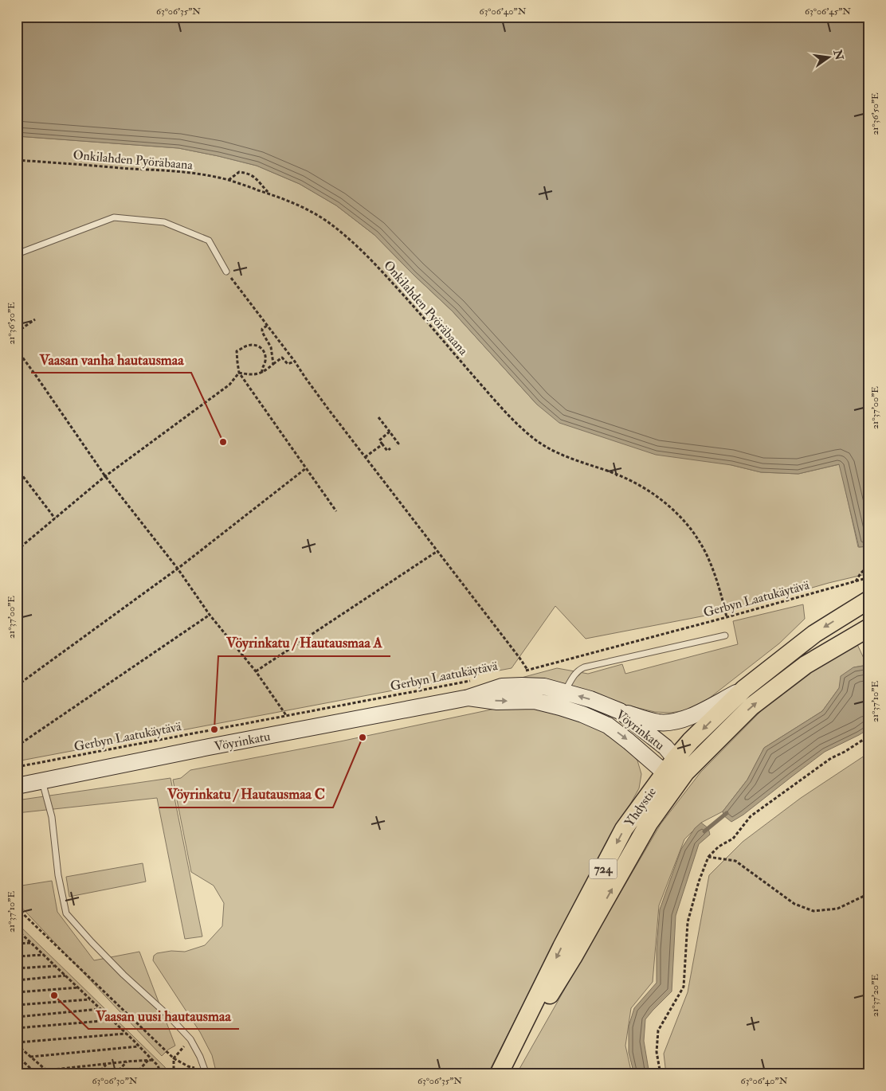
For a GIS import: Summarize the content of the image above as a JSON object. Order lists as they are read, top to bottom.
{
  "streets": {
    "main road": ["Vöyrinkatu", "Yhdystie", "724"],
    "path": ["Onkilahden Pyöräbaana", "Gerbyn Laatukäytävä"]
  },
  "crossings": [
    ["Onkilahden Pyöräbaana", "Gerbyn Laatukäytävä"],
    ["Vöyrinkatu", "Yhdystie"]
  ],
  "places": [
    "Vaasan vanha hautausmaa",
    "Vöyrinkatu / Hautausmaa A",
    "Vöyrinkatu / Hautausmaa C",
    "Vaasan uusi hautausmaa"
  ],
  "north": "right",
  "coordinates": [
    "63°06'35\"N",
    "63°06'40\"N",
    "63°06'45\"N",
    "21°36'50\"E",
    "21°37'00\"E",
    "21°37'10\"E",
    "21°37'20\"E",
    "63°06'30\"N"
  ]
}
